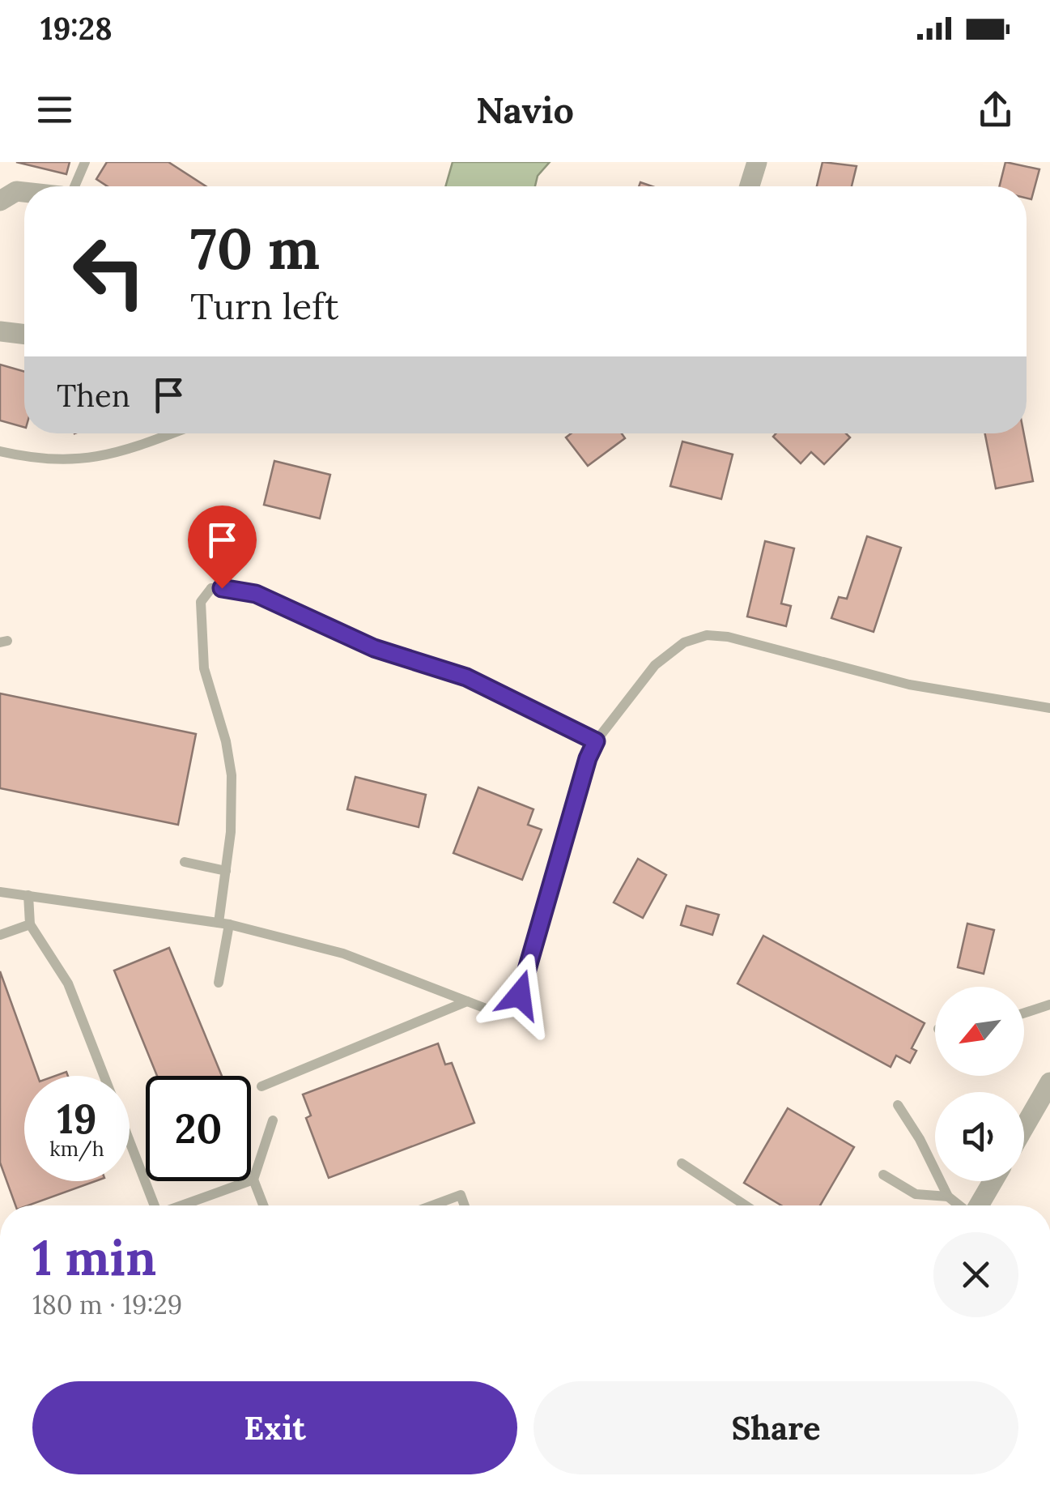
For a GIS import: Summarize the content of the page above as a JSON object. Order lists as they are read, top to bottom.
{
  "north": "bottom left",
  "page": {
    "status": "19:28",
    "header": "Navio",
    "turn": ["70 m", "Turn left"],
    "then": "Then",
    "speed": "19 km/h",
    "limit": "20",
    "heading": ["1 min", "180 m · 19:29"],
    "buttons": ["Exit", "Share"]
  }
}
